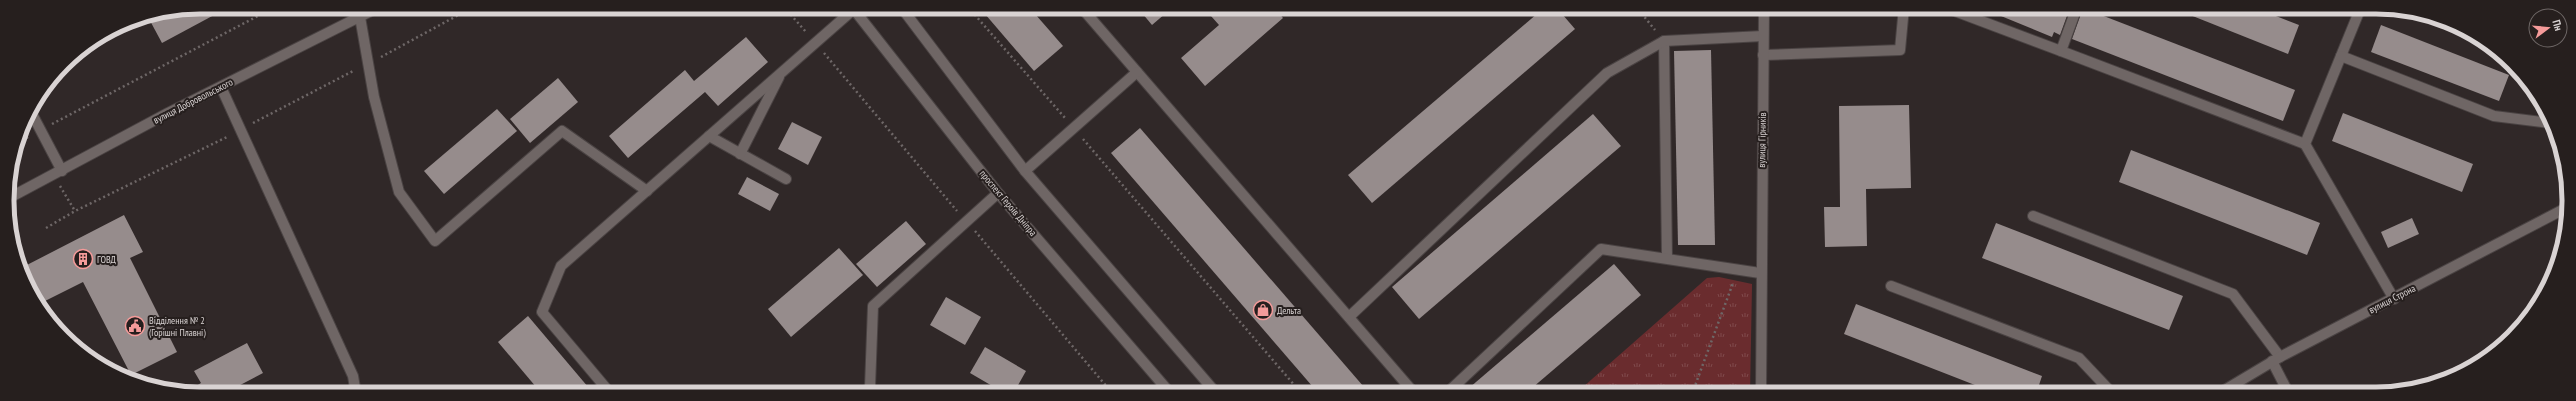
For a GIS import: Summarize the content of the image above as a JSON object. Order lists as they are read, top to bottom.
{
  "streets": {
    "street": [
      "вулиця Добровольського",
      "вулиця Гірників",
      "проспект Героїв Дніпра",
      "вулиця Строна"
    ]
  },
  "places": {
    "building": ["ГОВД"],
    "shop": ["Дельта"],
    "public building": ["Відділення № 2 (Горішні Плавні)"]
  },
  "north": "right"
}
